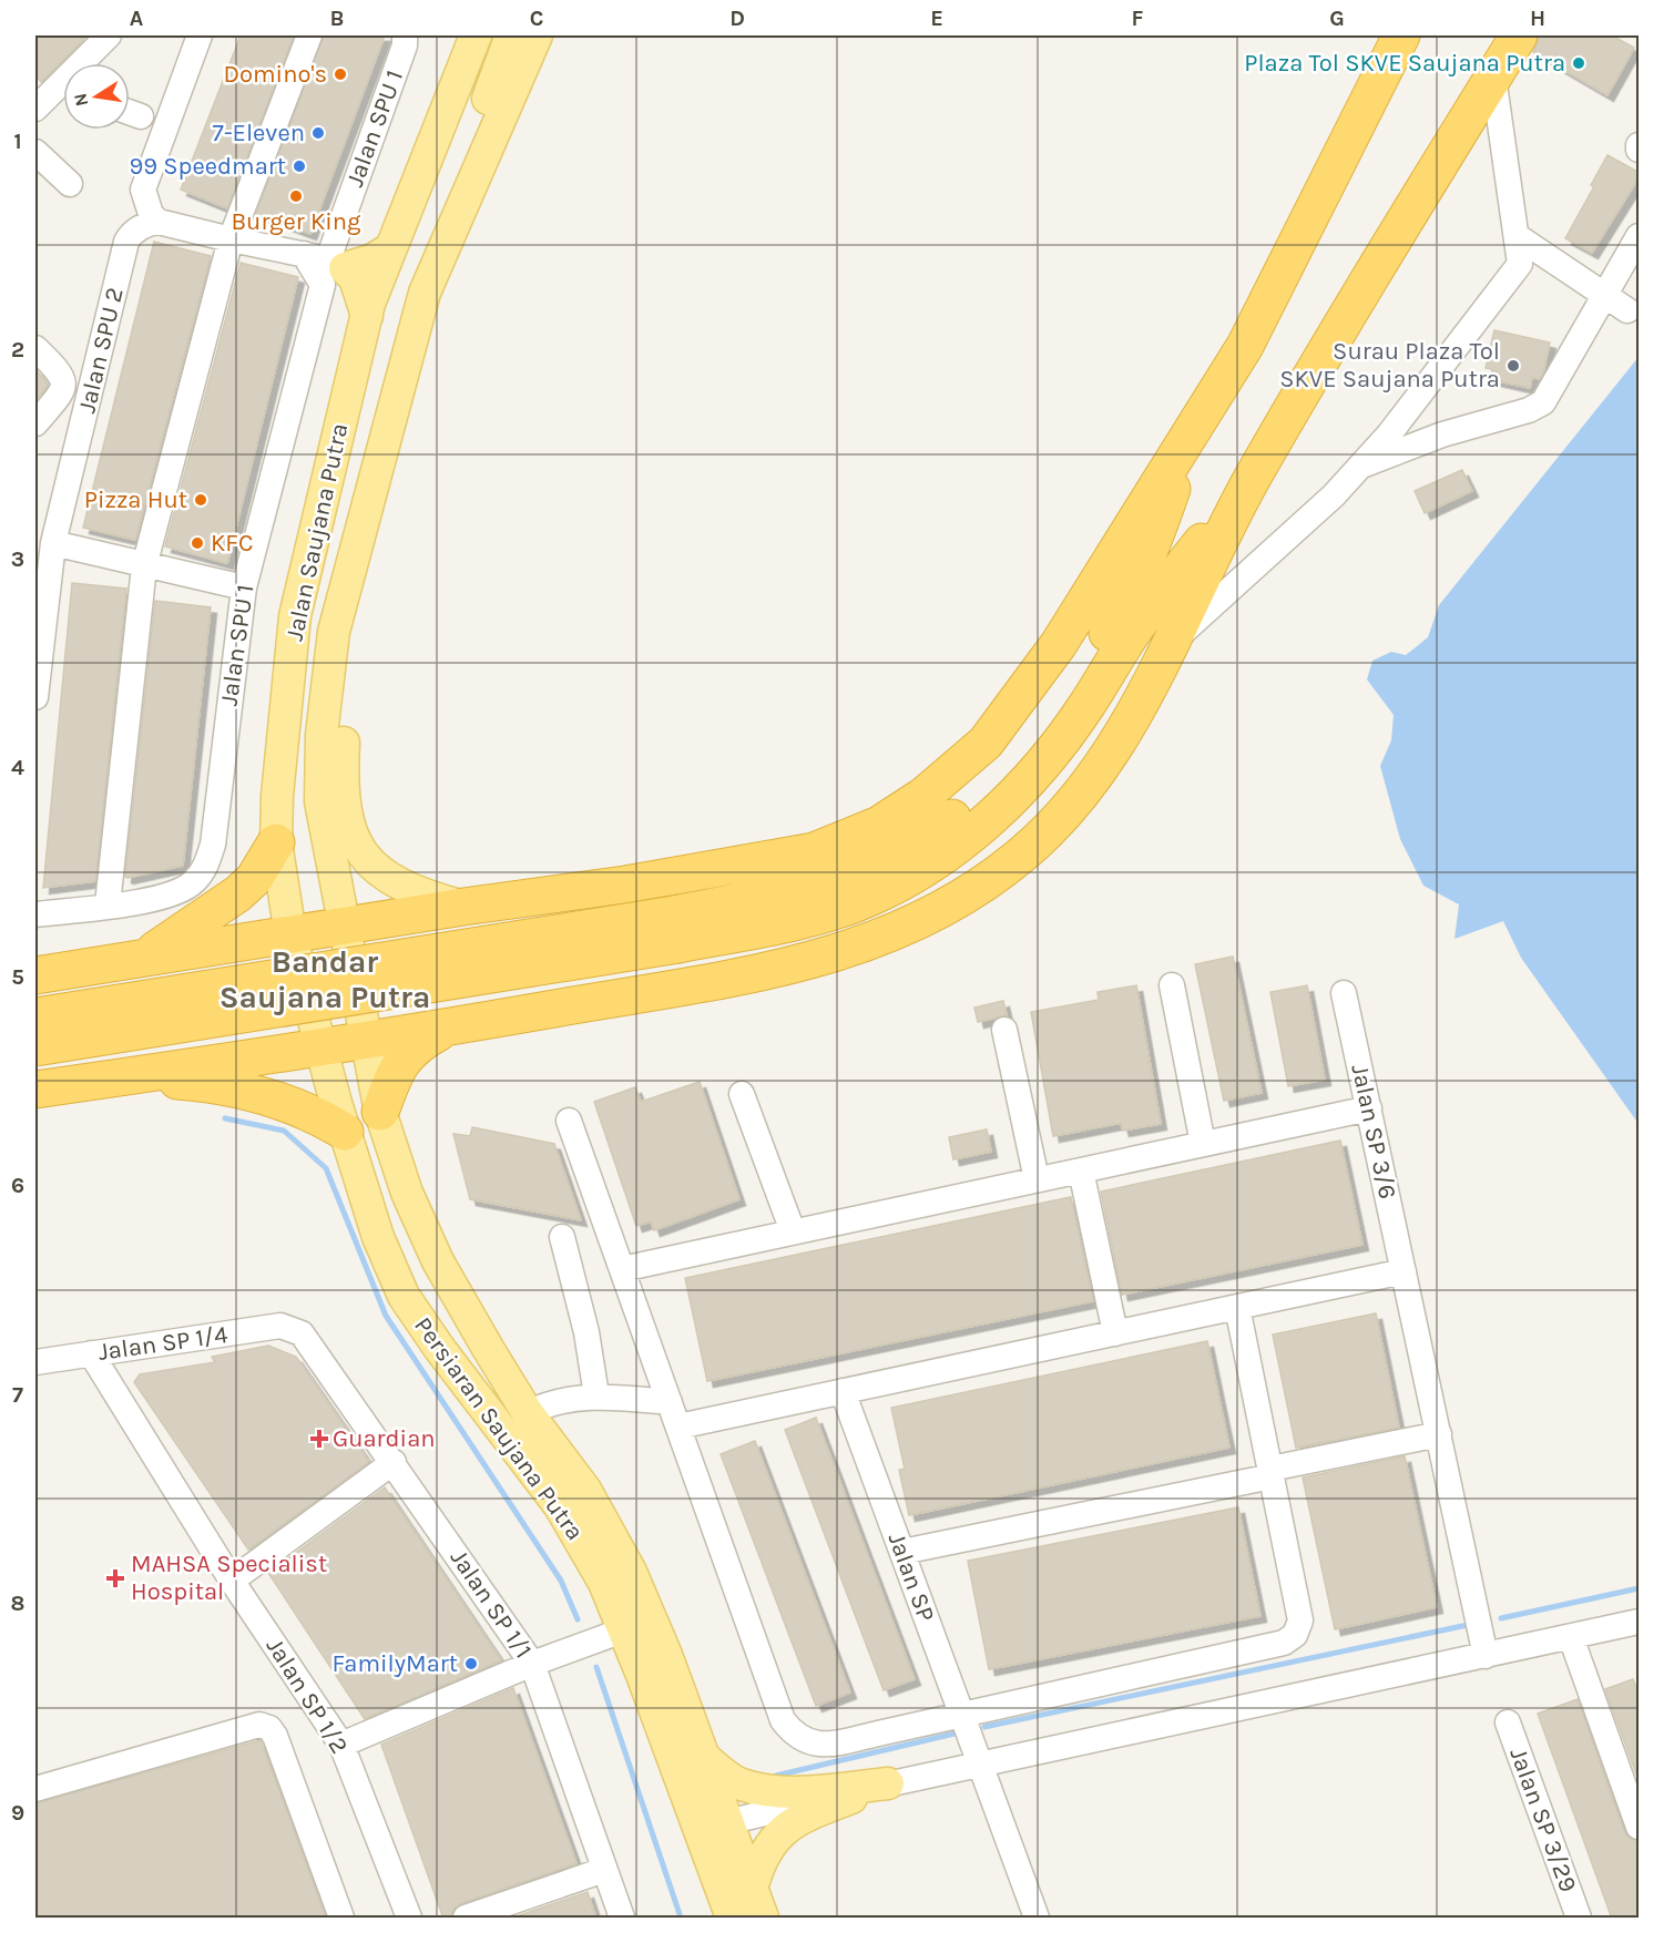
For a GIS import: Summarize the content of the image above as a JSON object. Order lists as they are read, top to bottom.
{
  "streets": {
    "main road": ["Jalan Saujana Putra", "Persiaran Saujana Putra"],
    "street": [
      "Jalan SPU 1",
      "Jalan SPU 2",
      "Jalan SP 3/6",
      "Jalan SP 1/4",
      "Jalan SP",
      "Jalan SP 1/1",
      "Jalan SP 1/2",
      "Jalan SP 3/29"
    ]
  },
  "crossings": [
    ["Jalan Saujana Putra", "Persiaran Saujana Putra"],
    ["Jalan SP 1/4", "Jalan SP 1/1"],
    ["Jalan SP 1/4", "Jalan SP 1/2"]
  ],
  "districts": ["Bandar Saujana Putra"],
  "places": {
    "other": [
      "Plaza Tol SKVE Saujana Putra",
      "Domino's",
      "7-Eleven",
      "99 Speedmart",
      "Burger King",
      "Surau Plaza Tol SKVE Saujana Putra",
      "Pizza Hut",
      "KFC",
      "FamilyMart"
    ],
    "health": ["Guardian", "MAHSA Specialist Hospital"]
  },
  "north": "left",
  "grid": {
    "columns": [
      "A",
      "B",
      "C",
      "D",
      "E",
      "F",
      "G",
      "H"
    ],
    "rows": [
      "1",
      "2",
      "3",
      "4",
      "5",
      "6",
      "7",
      "8",
      "9"
    ]
  }
}
